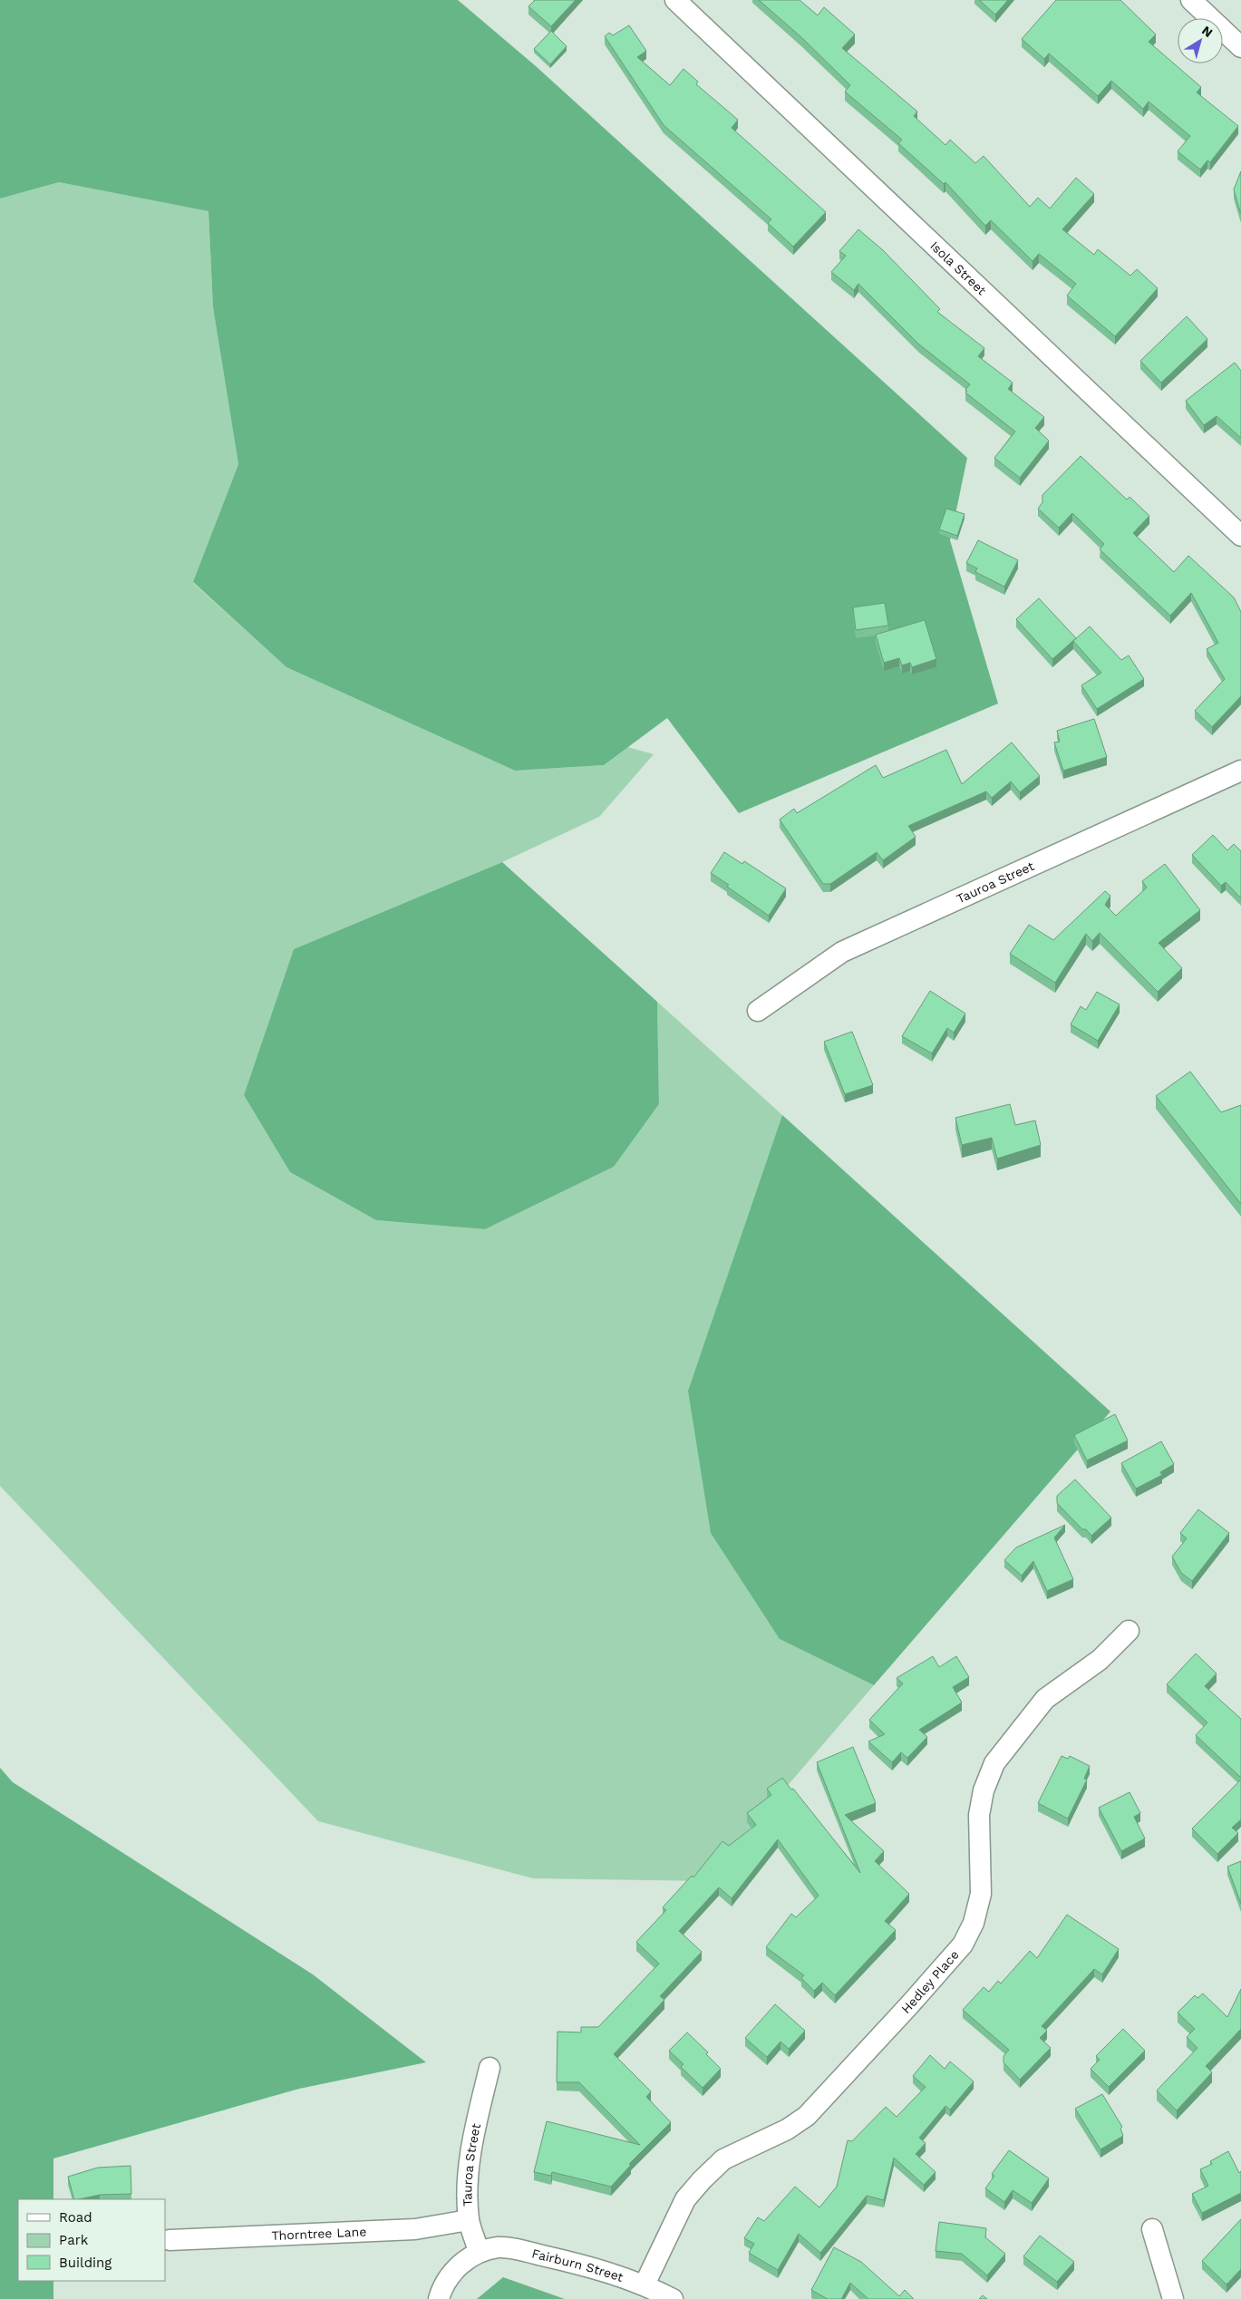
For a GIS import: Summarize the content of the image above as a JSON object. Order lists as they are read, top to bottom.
{
  "streets": {
    "street": [
      "Isola Street",
      "Tauroa Street",
      "Hedley Place",
      "Thorntree Lane",
      "Fairburn Street"
    ]
  },
  "crossings": [
    ["Tauroa Street", "Thorntree Lane"],
    ["Tauroa Street", "Fairburn Street"],
    ["Hedley Place", "Fairburn Street"]
  ],
  "legend": ["Road", "Park", "Building"],
  "north": "top right"
}
